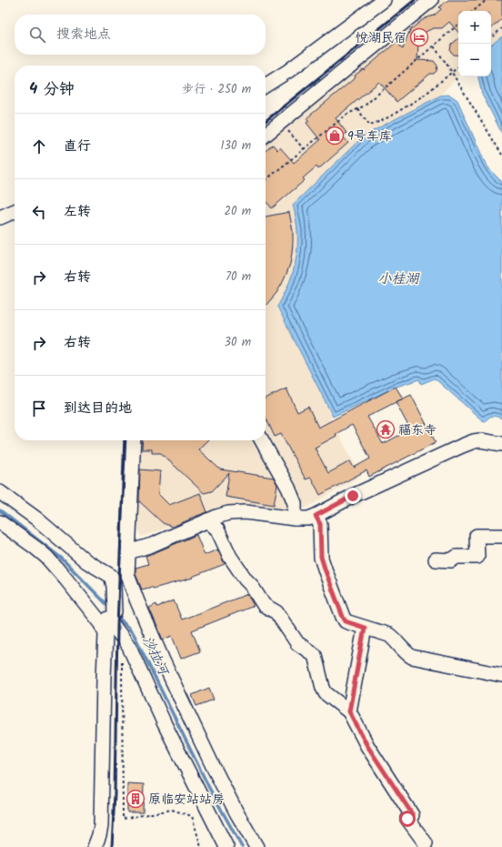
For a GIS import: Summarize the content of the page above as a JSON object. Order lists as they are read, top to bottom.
{
  "water": ["小桂湖", "沙拉河"],
  "places": {
    "hotel": ["悦湖民宿"],
    "shop": ["9号车库"],
    "temple": ["福东寺"],
    "building": ["原临安站站房"]
  },
  "page": {
    "map_buttons": ["+", "−"],
    "search": "搜索地点",
    "heading": ["4 分钟", "步行 · 250 m"],
    "list": [
      ["直行", "130 m"],
      ["左转", "20 m"],
      ["右转", "70 m"],
      ["右转", "30 m"],
      "到达目的地"
    ]
  }
}
